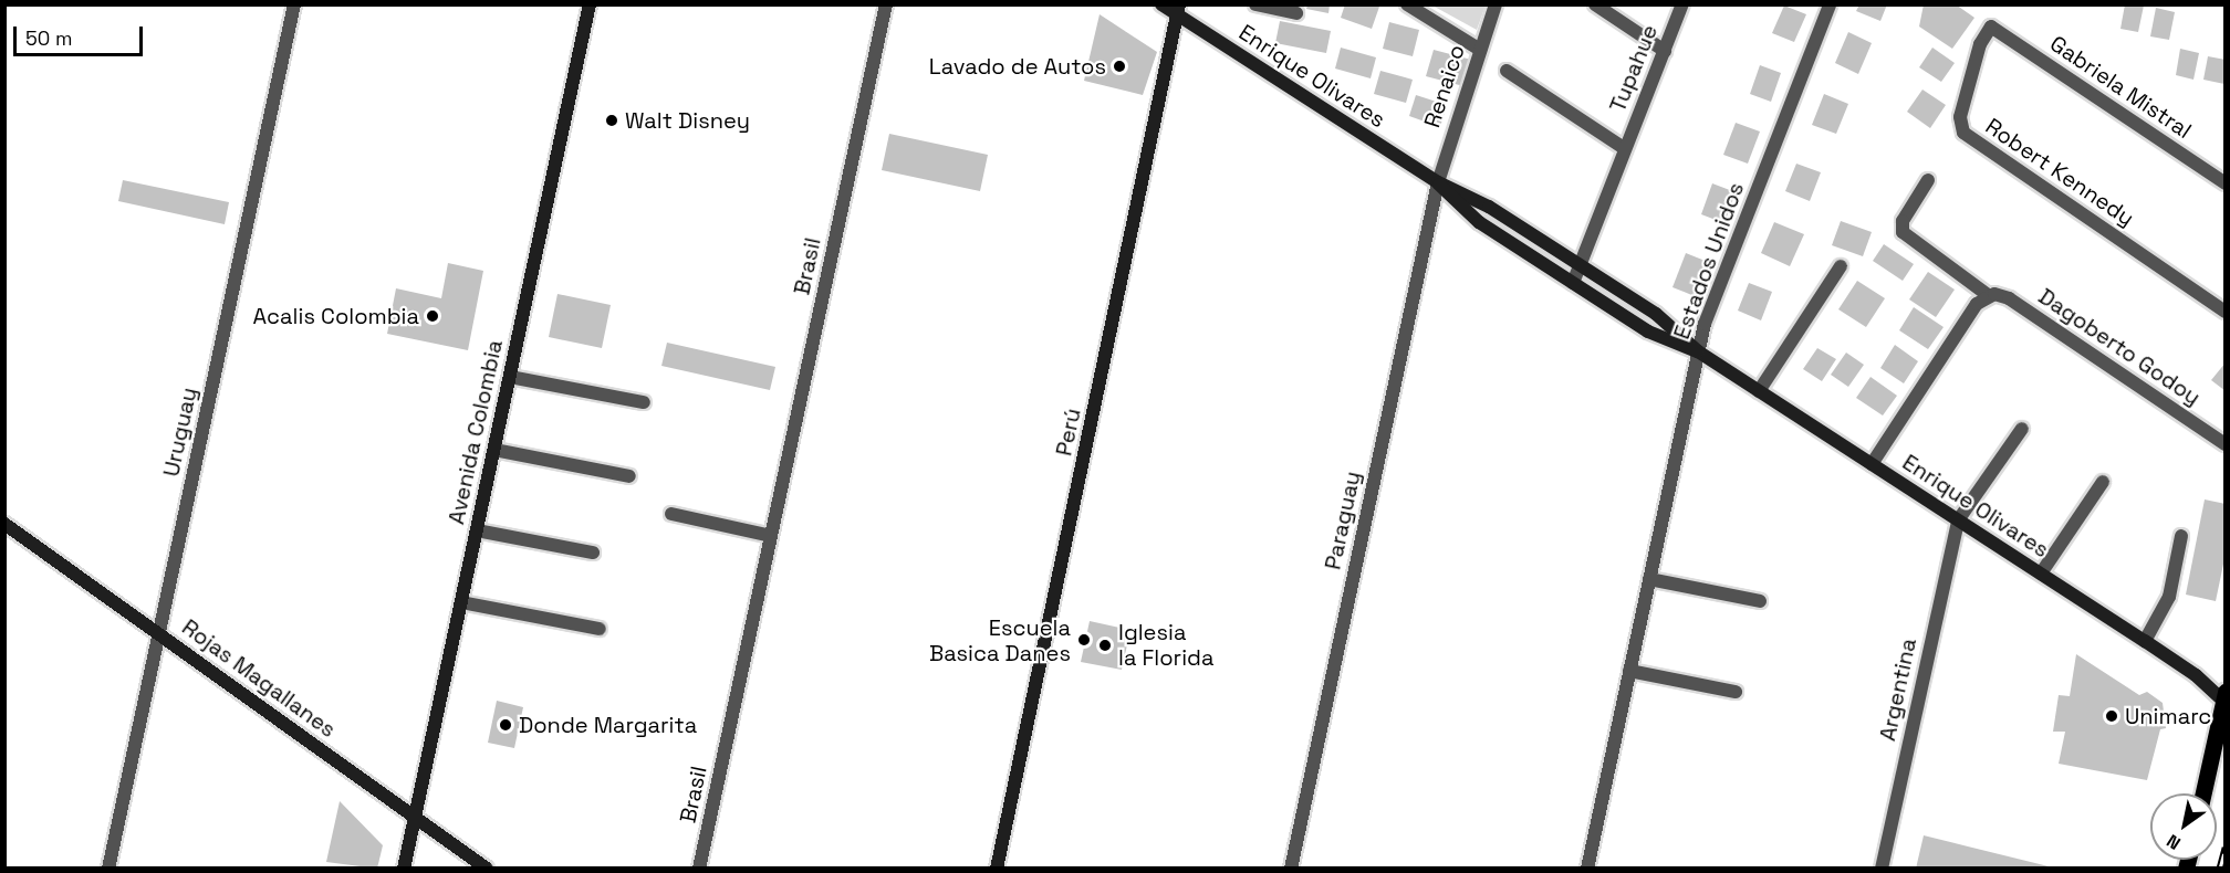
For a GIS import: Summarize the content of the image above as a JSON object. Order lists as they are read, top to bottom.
{
  "streets": {
    "main road": [
      "Enrique Olivares",
      "Avenida Colombia",
      "Perú",
      "Rojas Magallanes"
    ],
    "street": [
      "Tupahue",
      "Renaico",
      "Gabriela Mistral",
      "Robert Kennedy",
      "Estados Unidos",
      "Brasil",
      "Dagoberto Godoy",
      "Uruguay",
      "Paraguay",
      "Argentina"
    ]
  },
  "crossings": [
    ["Tupahue", "Enrique Olivares"],
    ["Enrique Olivares", "Renaico"],
    ["Enrique Olivares", "Estados Unidos"],
    ["Enrique Olivares", "Perú"],
    ["Enrique Olivares", "Paraguay"],
    ["Enrique Olivares", "Argentina"],
    ["Renaico", "Paraguay"],
    ["Gabriela Mistral", "Robert Kennedy"],
    ["Uruguay", "Rojas Magallanes"],
    ["Avenida Colombia", "Rojas Magallanes"]
  ],
  "places": [
    "Lavado de Autos",
    "Walt Disney",
    "Acalis Colombia",
    "Escuela Basica Danes",
    "Iglesia la Florida",
    "Unimarc",
    "Donde Margarita"
  ],
  "scale_bar": "50 m",
  "north": "bottom left"
}
